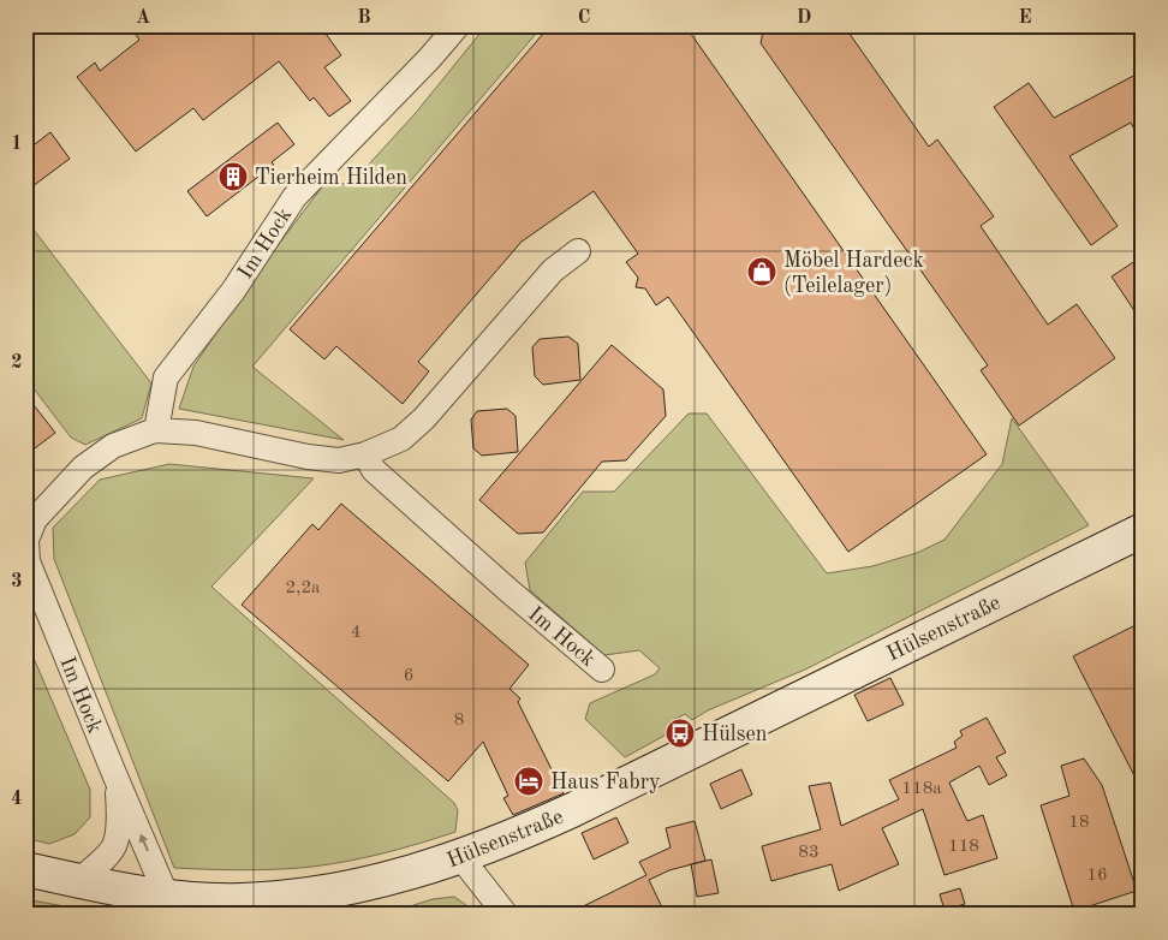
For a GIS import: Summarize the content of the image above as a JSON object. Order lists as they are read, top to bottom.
{
  "streets": {
    "main road": ["Hülsenstraße"],
    "street": ["Im Hock"]
  },
  "crossings": [
    ["Im Hock", "Hülsenstraße"]
  ],
  "places": {
    "building": ["Tierheim Hilden"],
    "shop": ["Möbel Hardeck (Teilelager)"],
    "bus stop": ["Hülsen"],
    "hotel": ["Haus Fabry"]
  },
  "house_numbers": [
    "2,2a",
    "4",
    "6",
    "8",
    "118a",
    "18",
    "118",
    "83",
    "16"
  ],
  "grid": {
    "columns": [
      "A",
      "B",
      "C",
      "D",
      "E"
    ],
    "rows": [
      "1",
      "2",
      "3",
      "4"
    ]
  }
}
